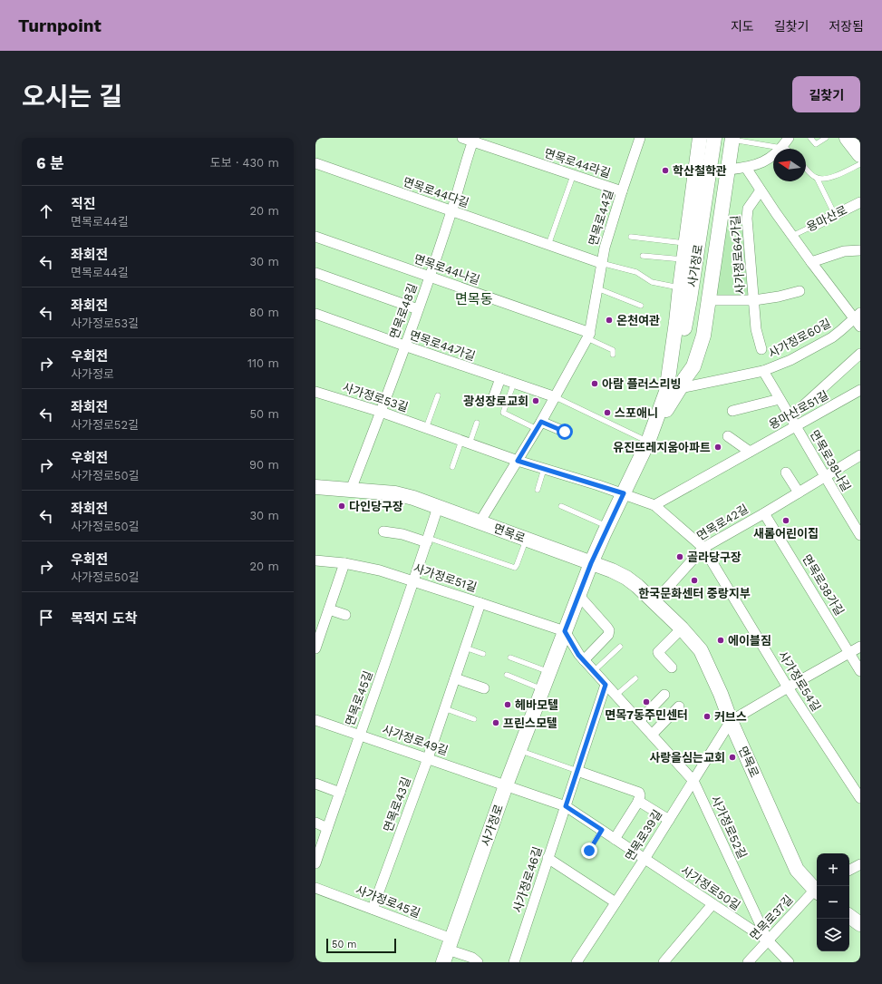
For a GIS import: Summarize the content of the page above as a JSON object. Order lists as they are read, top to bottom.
{
  "streets": {
    "main road": ["사가정로", "면목로"],
    "street": [
      "면목로44라길",
      "면목로44다길",
      "면목로44길",
      "용마산로",
      "사가정로64가길",
      "면목로44나길",
      "면목로48길",
      "사가정로60길",
      "면목로44가길",
      "사가정로53길",
      "용마산로51길",
      "면목로38나길",
      "면목로42길",
      "사가정로51길",
      "면목로38가길",
      "사가정로54길",
      "면목로45길",
      "사가정로49길",
      "면목로43길",
      "사가정로52길",
      "면목로39길",
      "사가정로46길",
      "사가정로50길",
      "사가정로45길",
      "면목로37길"
    ]
  },
  "crossings": [
    ["면목로44라길", "면목로44길"],
    ["면목로44라길", "면목로48길"],
    ["면목로44다길", "면목로44길"],
    ["면목로44다길", "면목로48길"],
    ["면목로44길", "면목로44나길"],
    ["면목로44길", "면목로44가길"],
    ["면목로44길", "사가정로53길"],
    ["면목로44길", "면목로"],
    ["사가정로", "사가정로60길"],
    ["사가정로", "사가정로53길"],
    ["사가정로", "면목로"],
    ["사가정로", "사가정로51길"],
    ["사가정로", "사가정로54길"],
    ["사가정로", "사가정로49길"],
    ["사가정로", "사가정로52길"],
    ["사가정로", "사가정로50길"],
    ["사가정로", "사가정로45길"],
    ["면목로44나길", "면목로48길"],
    ["면목로48길", "면목로44가길"],
    ["면목로48길", "사가정로53길"],
    ["면목로48길", "면목로"],
    ["사가정로60길", "면목로38나길"],
    ["사가정로53길", "사가정로54길"],
    ["용마산로51길", "면목로38나길"],
    ["용마산로51길", "사가정로54길"],
    ["면목로38나길", "면목로42길"],
    ["면목로42길", "면목로"],
    ["면목로42길", "면목로38가길"],
    ["면목로42길", "사가정로54길"],
    ["면목로", "면목로45길"],
    ["면목로", "면목로39길"],
    ["사가정로51길", "면목로45길"],
    ["사가정로51길", "면목로43길"],
    ["사가정로51길", "사가정로52길"],
    ["면목로45길", "사가정로49길"],
    ["사가정로49길", "면목로43길"],
    ["사가정로49길", "사가정로50길"],
    ["면목로43길", "사가정로45길"],
    ["사가정로52길", "면목로39길"],
    ["사가정로52길", "사가정로50길"],
    ["사가정로52길", "면목로37길"],
    ["면목로39길", "사가정로50길"],
    ["사가정로46길", "사가정로50길"],
    ["사가정로50길", "면목로37길"]
  ],
  "districts": ["면목동"],
  "places": [
    "학산철학관",
    "온천여관",
    "아람 플러스리빙",
    "광성장로교회",
    "스포애니",
    "유진뜨레지움아파트",
    "다인당구장",
    "새롬어린이집",
    "골라당구장",
    "한국문화센터 중랑지부",
    "에이블짐",
    "면목7동주민센터",
    "헤바모텔",
    "커브스",
    "프린스모텔",
    "사랑을심는교회"
  ],
  "scale_bar": "50 m",
  "north": "left",
  "page": {
    "header": "Turnpoint",
    "nav": ["지도", "길찾기", "저장됨"],
    "title": "오시는 길",
    "buttons": "길찾기",
    "heading": ["6 분", "도보 · 430 m"],
    "list": [
      ["직진", "면목로44길", "20 m"],
      ["좌회전", "면목로44길", "30 m"],
      ["좌회전", "사가정로53길", "80 m"],
      ["우회전", "사가정로", "110 m"],
      ["좌회전", "사가정로52길", "50 m"],
      ["우회전", "사가정로50길", "90 m"],
      ["좌회전", "사가정로50길", "30 m"],
      ["우회전", "사가정로50길", "20 m"],
      "목적지 도착"
    ],
    "map_buttons": ["+", "−"],
    "scale": "50 m"
  }
}
